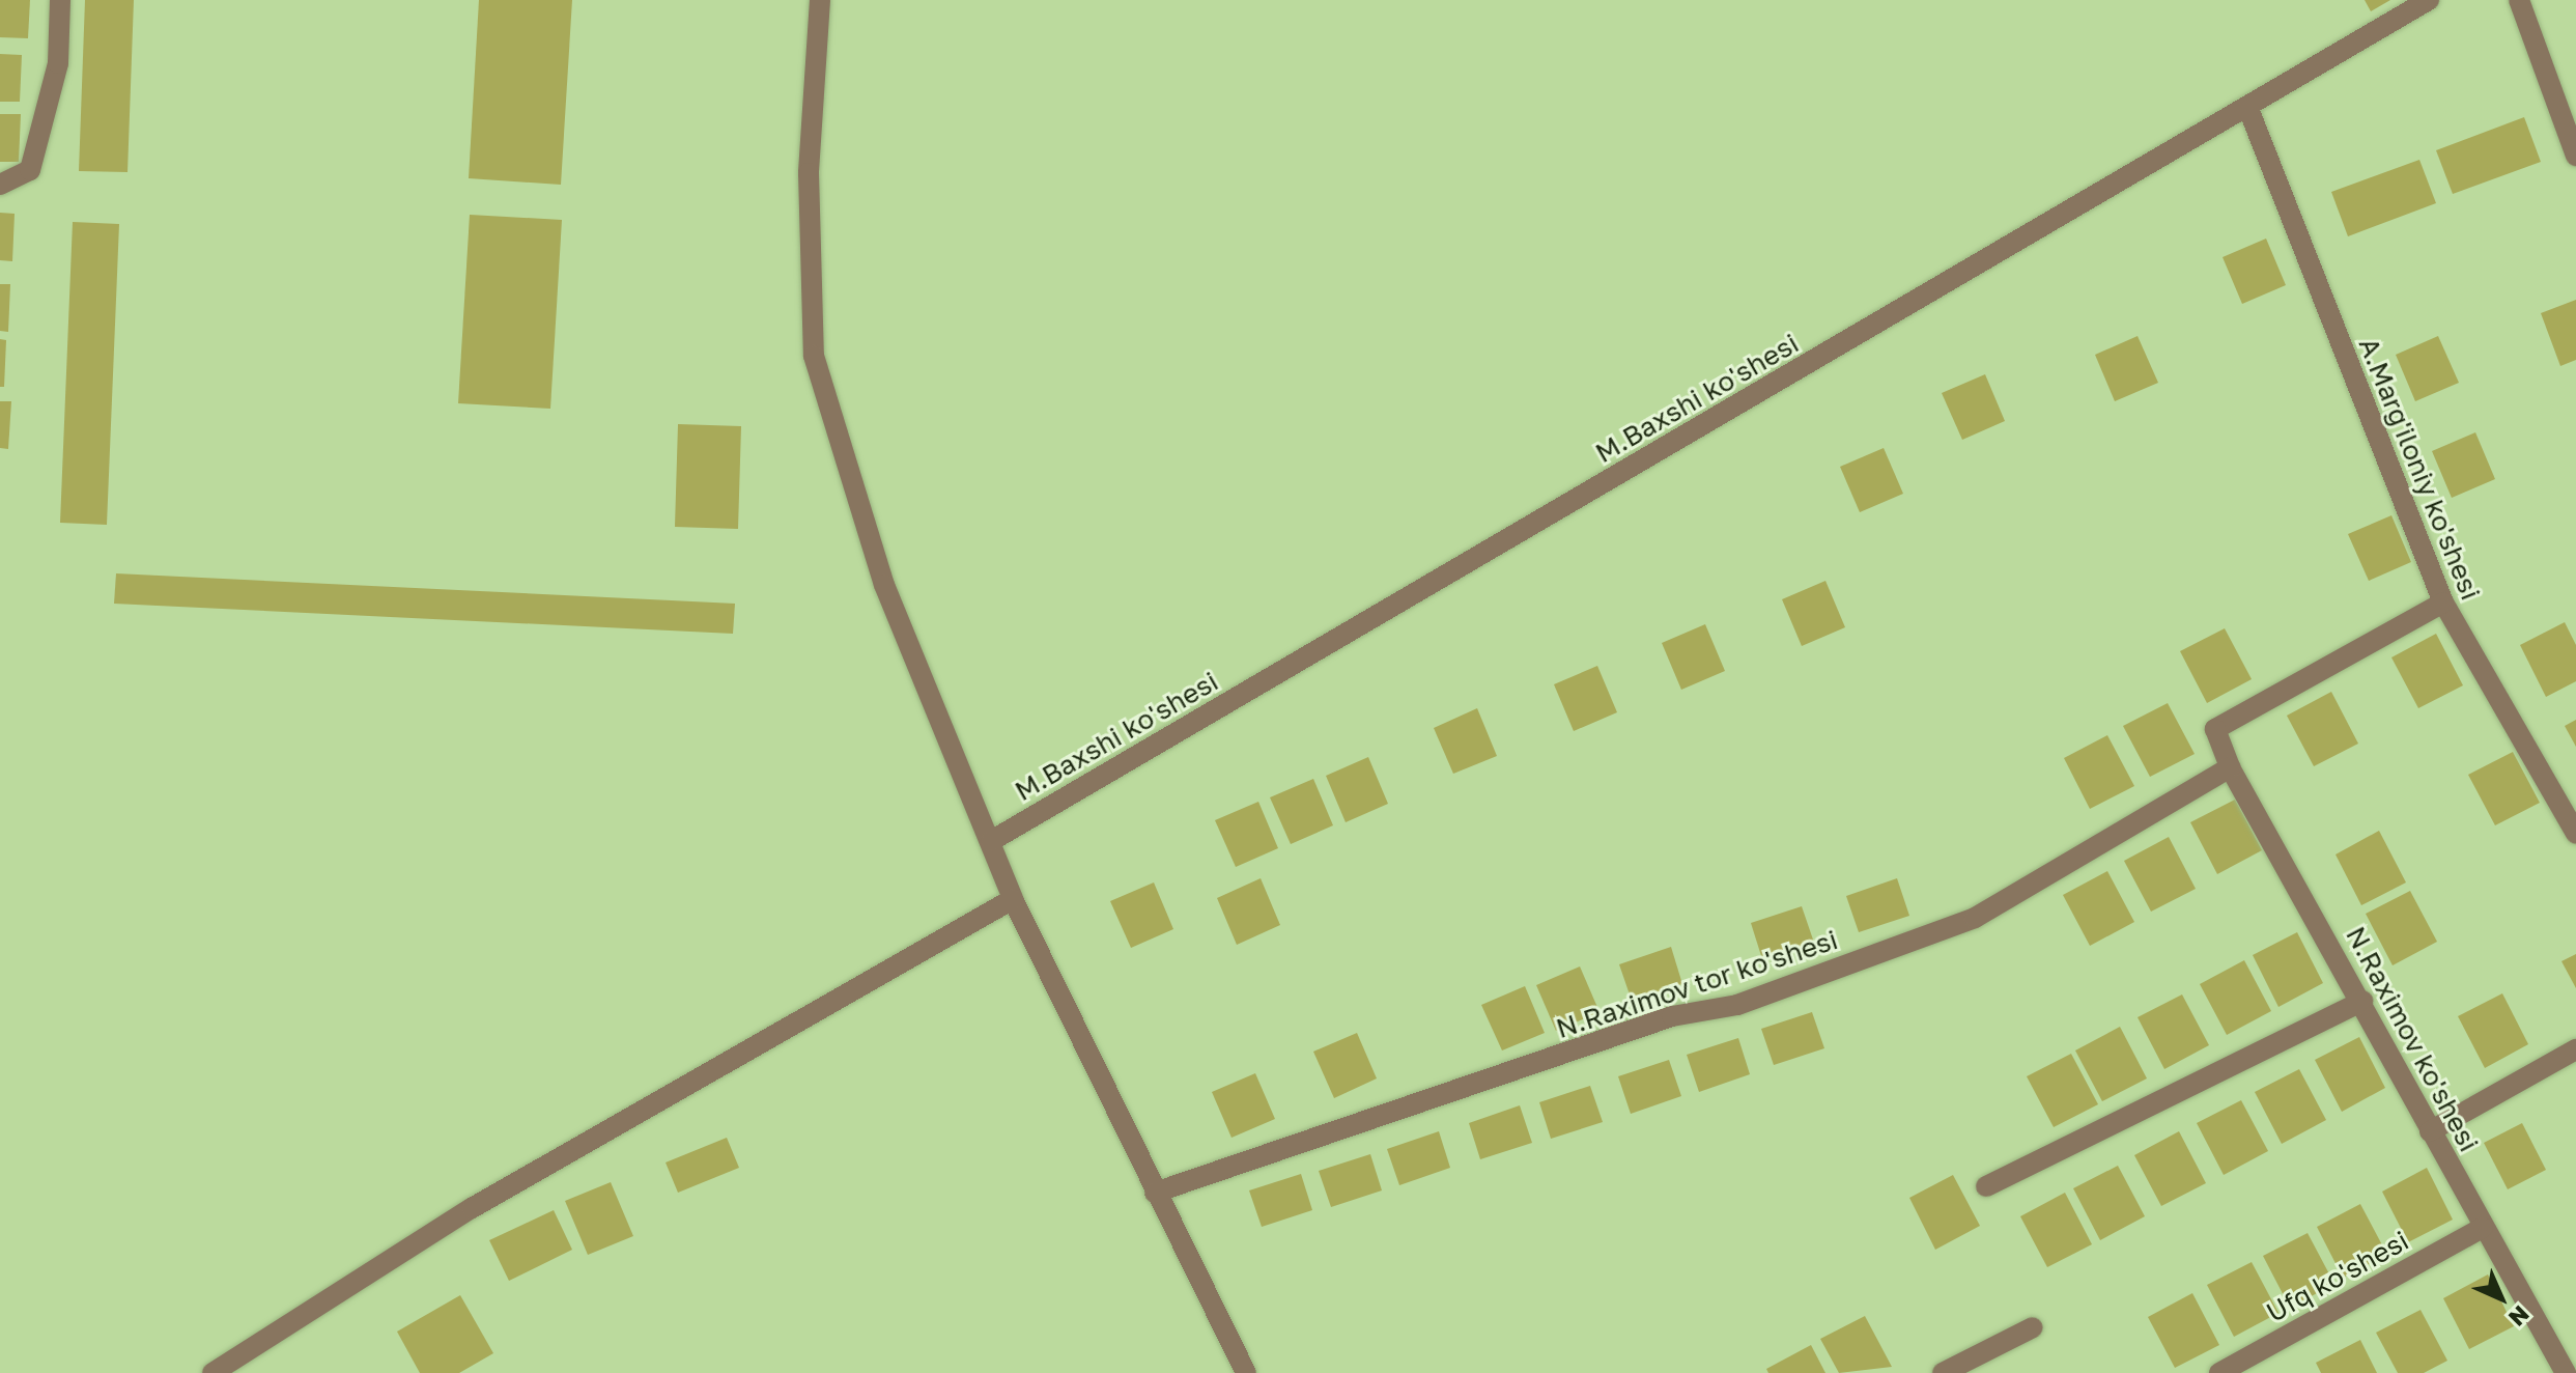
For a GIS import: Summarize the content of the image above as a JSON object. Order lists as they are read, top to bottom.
{
  "streets": {
    "street": [
      "M.Baxshi ko'shesi",
      "A.Marg'iloniy ko'shesi",
      "N.Raximov tor ko'shesi",
      "N.Raximov ko'shesi",
      "Ufq ko'shesi"
    ]
  },
  "crossings": [
    ["M.Baxshi ko'shesi", "A.Marg'iloniy ko'shesi"],
    ["A.Marg'iloniy ko'shesi", "N.Raximov ko'shesi"],
    ["N.Raximov tor ko'shesi", "N.Raximov ko'shesi"],
    ["N.Raximov ko'shesi", "Ufq ko'shesi"]
  ],
  "north": "bottom right"
}
